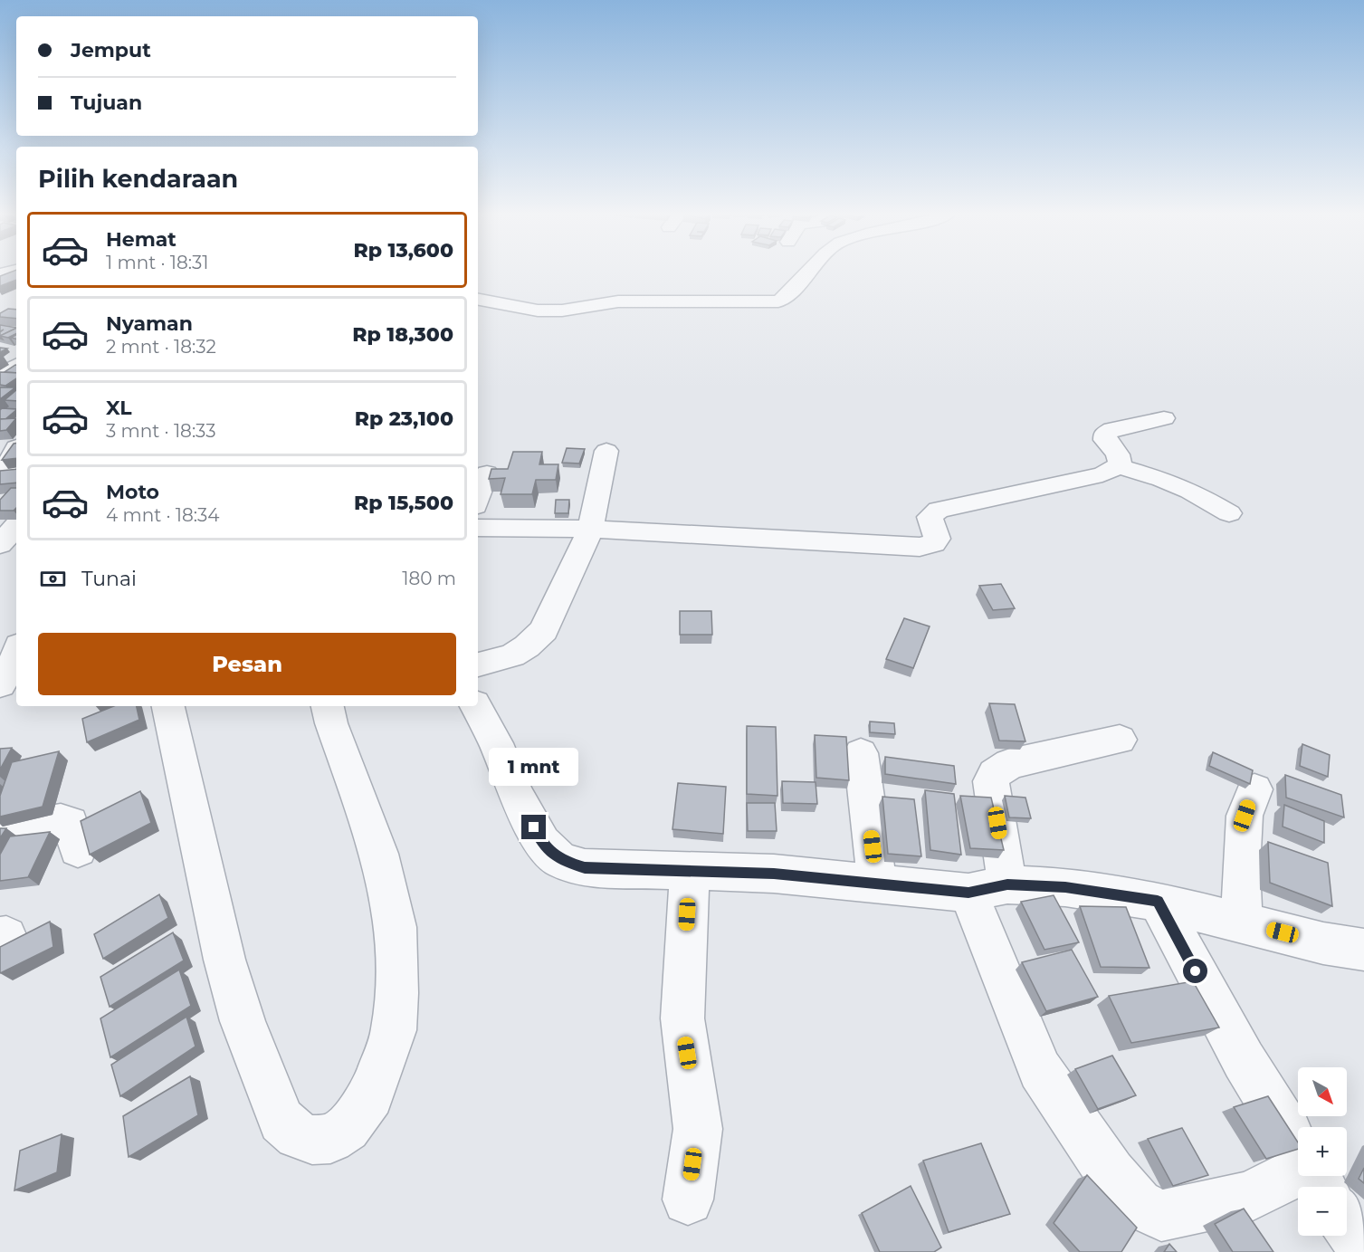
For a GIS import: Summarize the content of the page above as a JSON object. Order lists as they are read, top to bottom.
{
  "north": "bottom right",
  "page": {
    "banner": ["Jemput", "Tujuan"],
    "heading": "Pilih kendaraan",
    "list": [
      {
        "name": "Hemat",
        "note": "1 mnt · 18:31",
        "value": "Rp 13,600"
      },
      {
        "name": "Nyaman",
        "note": "2 mnt · 18:32",
        "value": "Rp 18,300"
      },
      {
        "name": "XL",
        "note": "3 mnt · 18:33",
        "value": "Rp 23,100"
      },
      {
        "name": "Moto",
        "note": "4 mnt · 18:34",
        "value": "Rp 15,500"
      }
    ],
    "pay": ["Tunai", "180 m"],
    "buttons": "Pesan",
    "bubble": "1 mnt",
    "map_buttons": ["+", "−"]
  }
}
